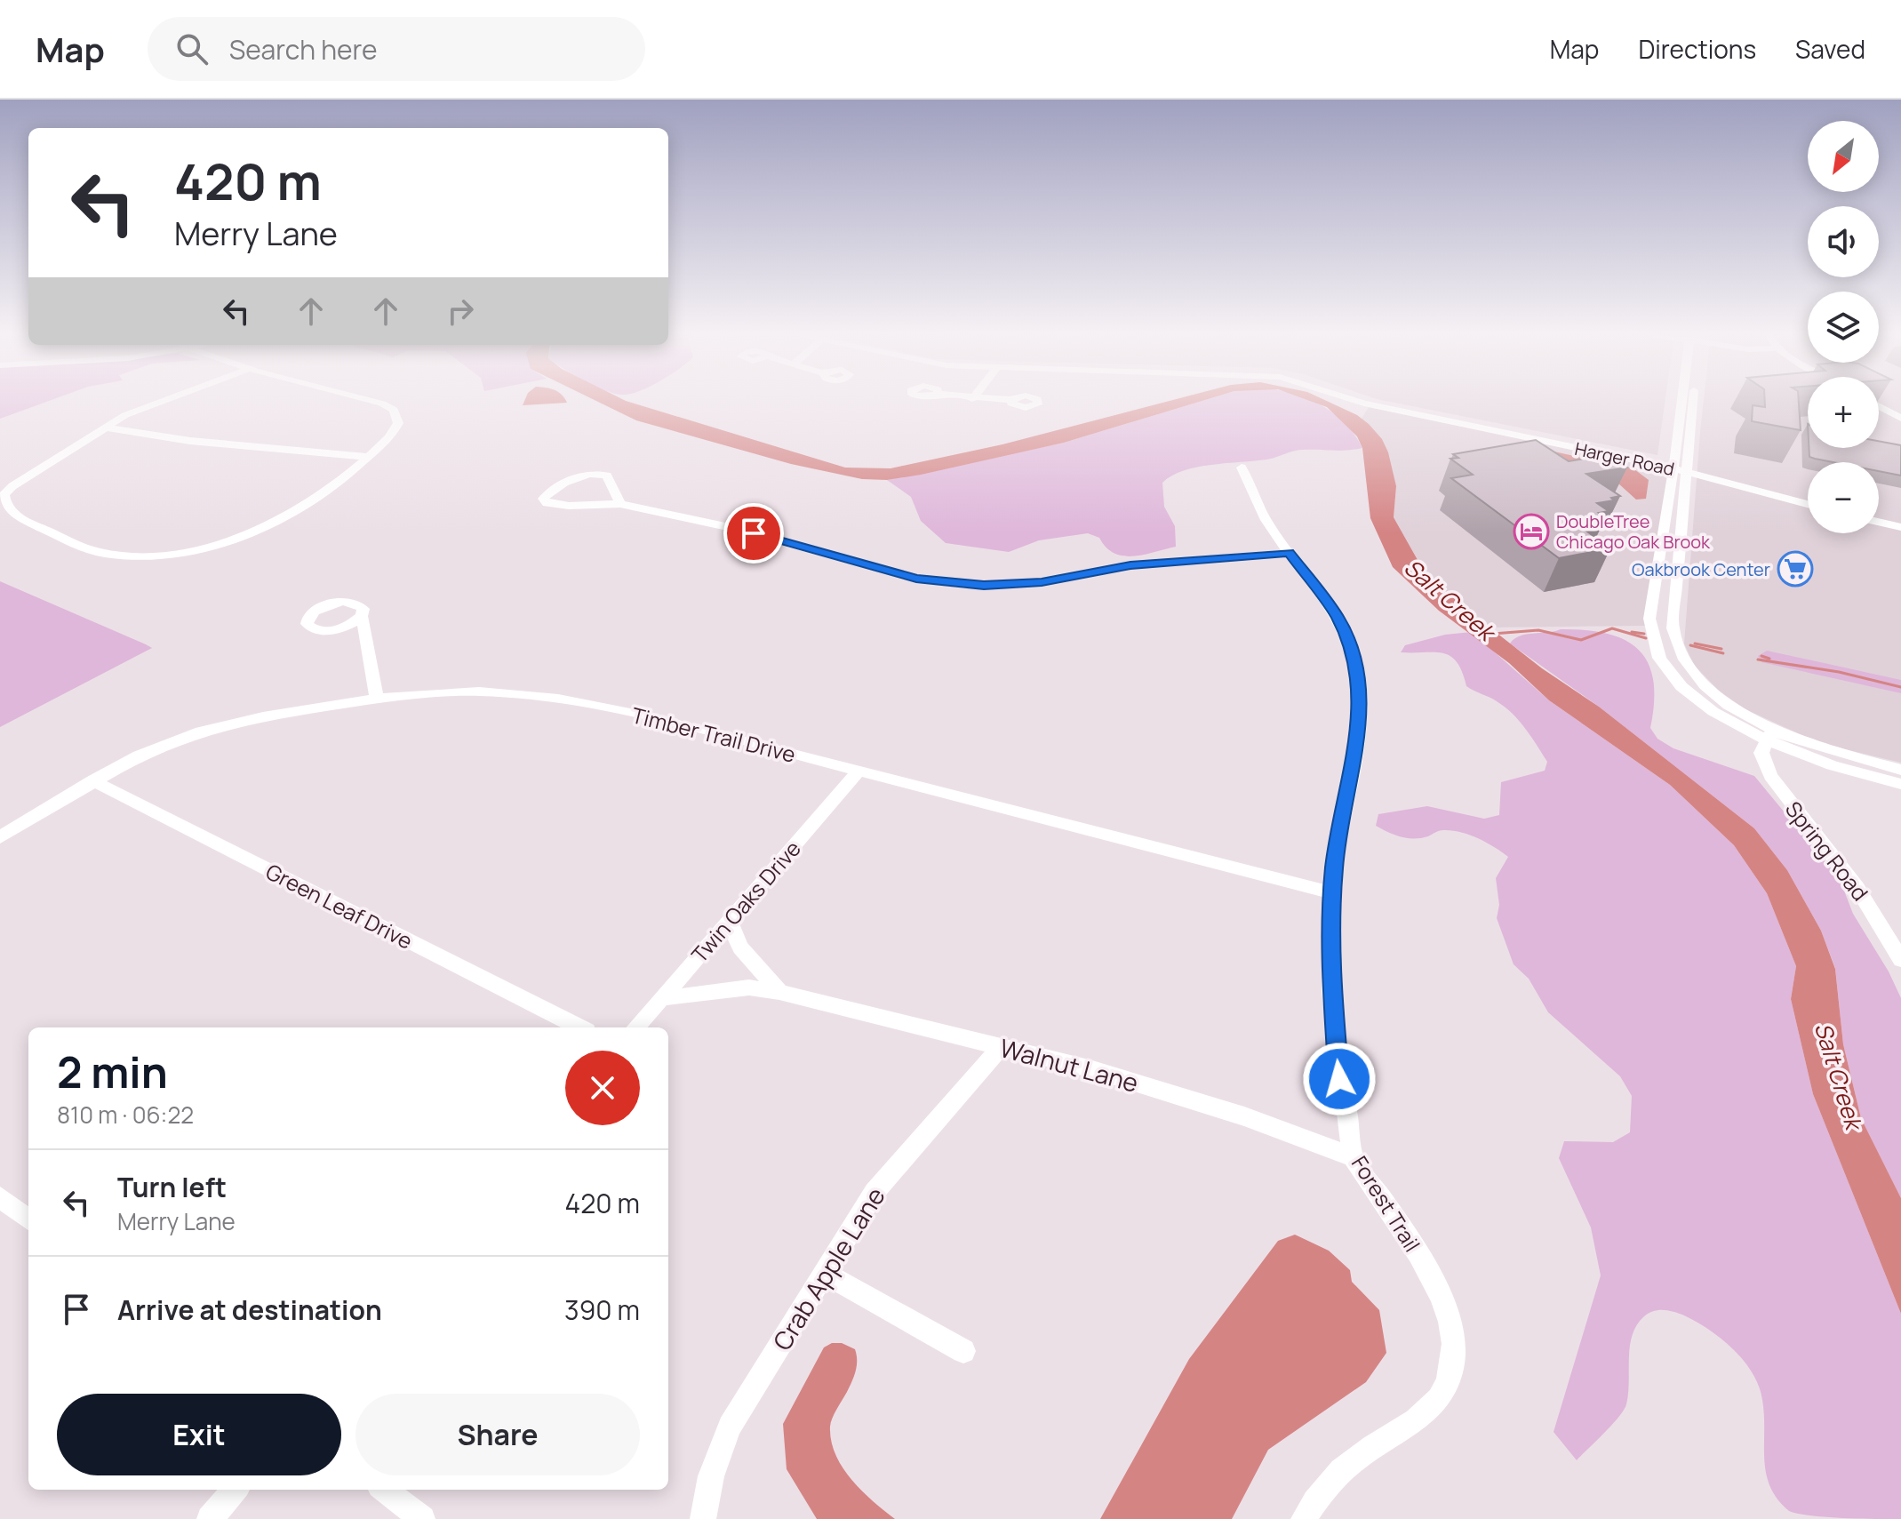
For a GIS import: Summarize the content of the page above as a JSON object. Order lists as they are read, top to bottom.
{
  "streets": {
    "street": [
      "Harger Road",
      "Timber Trail Drive",
      "Spring Road",
      "Twin Oaks Drive",
      "Green Leaf Drive",
      "Walnut Lane",
      "Forest Trail",
      "Crab Apple Lane"
    ]
  },
  "crossings": [
    ["Timber Trail Drive", "Twin Oaks Drive"],
    ["Timber Trail Drive", "Green Leaf Drive"],
    ["Timber Trail Drive", "Forest Trail"],
    ["Twin Oaks Drive", "Walnut Lane"],
    ["Walnut Lane", "Forest Trail"],
    ["Walnut Lane", "Crab Apple Lane"]
  ],
  "water": ["Salt Creek"],
  "places": {
    "hotel": ["DoubleTree Chicago Oak Brook"],
    "supermarket": ["Oakbrook Center"]
  },
  "north": "bottom left",
  "page": {
    "header": "Map",
    "search": "Search here",
    "nav": ["Map", "Directions", "Saved"],
    "map_buttons": ["+", "−"],
    "turn": ["420 m", "Merry Lane"],
    "heading": ["2 min", "810 m · 06:22"],
    "list": [
      {
        "name": "Turn left",
        "note": "Merry Lane",
        "value": "420 m"
      },
      {
        "name": "Arrive at destination",
        "value": "390 m"
      }
    ],
    "buttons": ["Exit", "Share"]
  }
}
